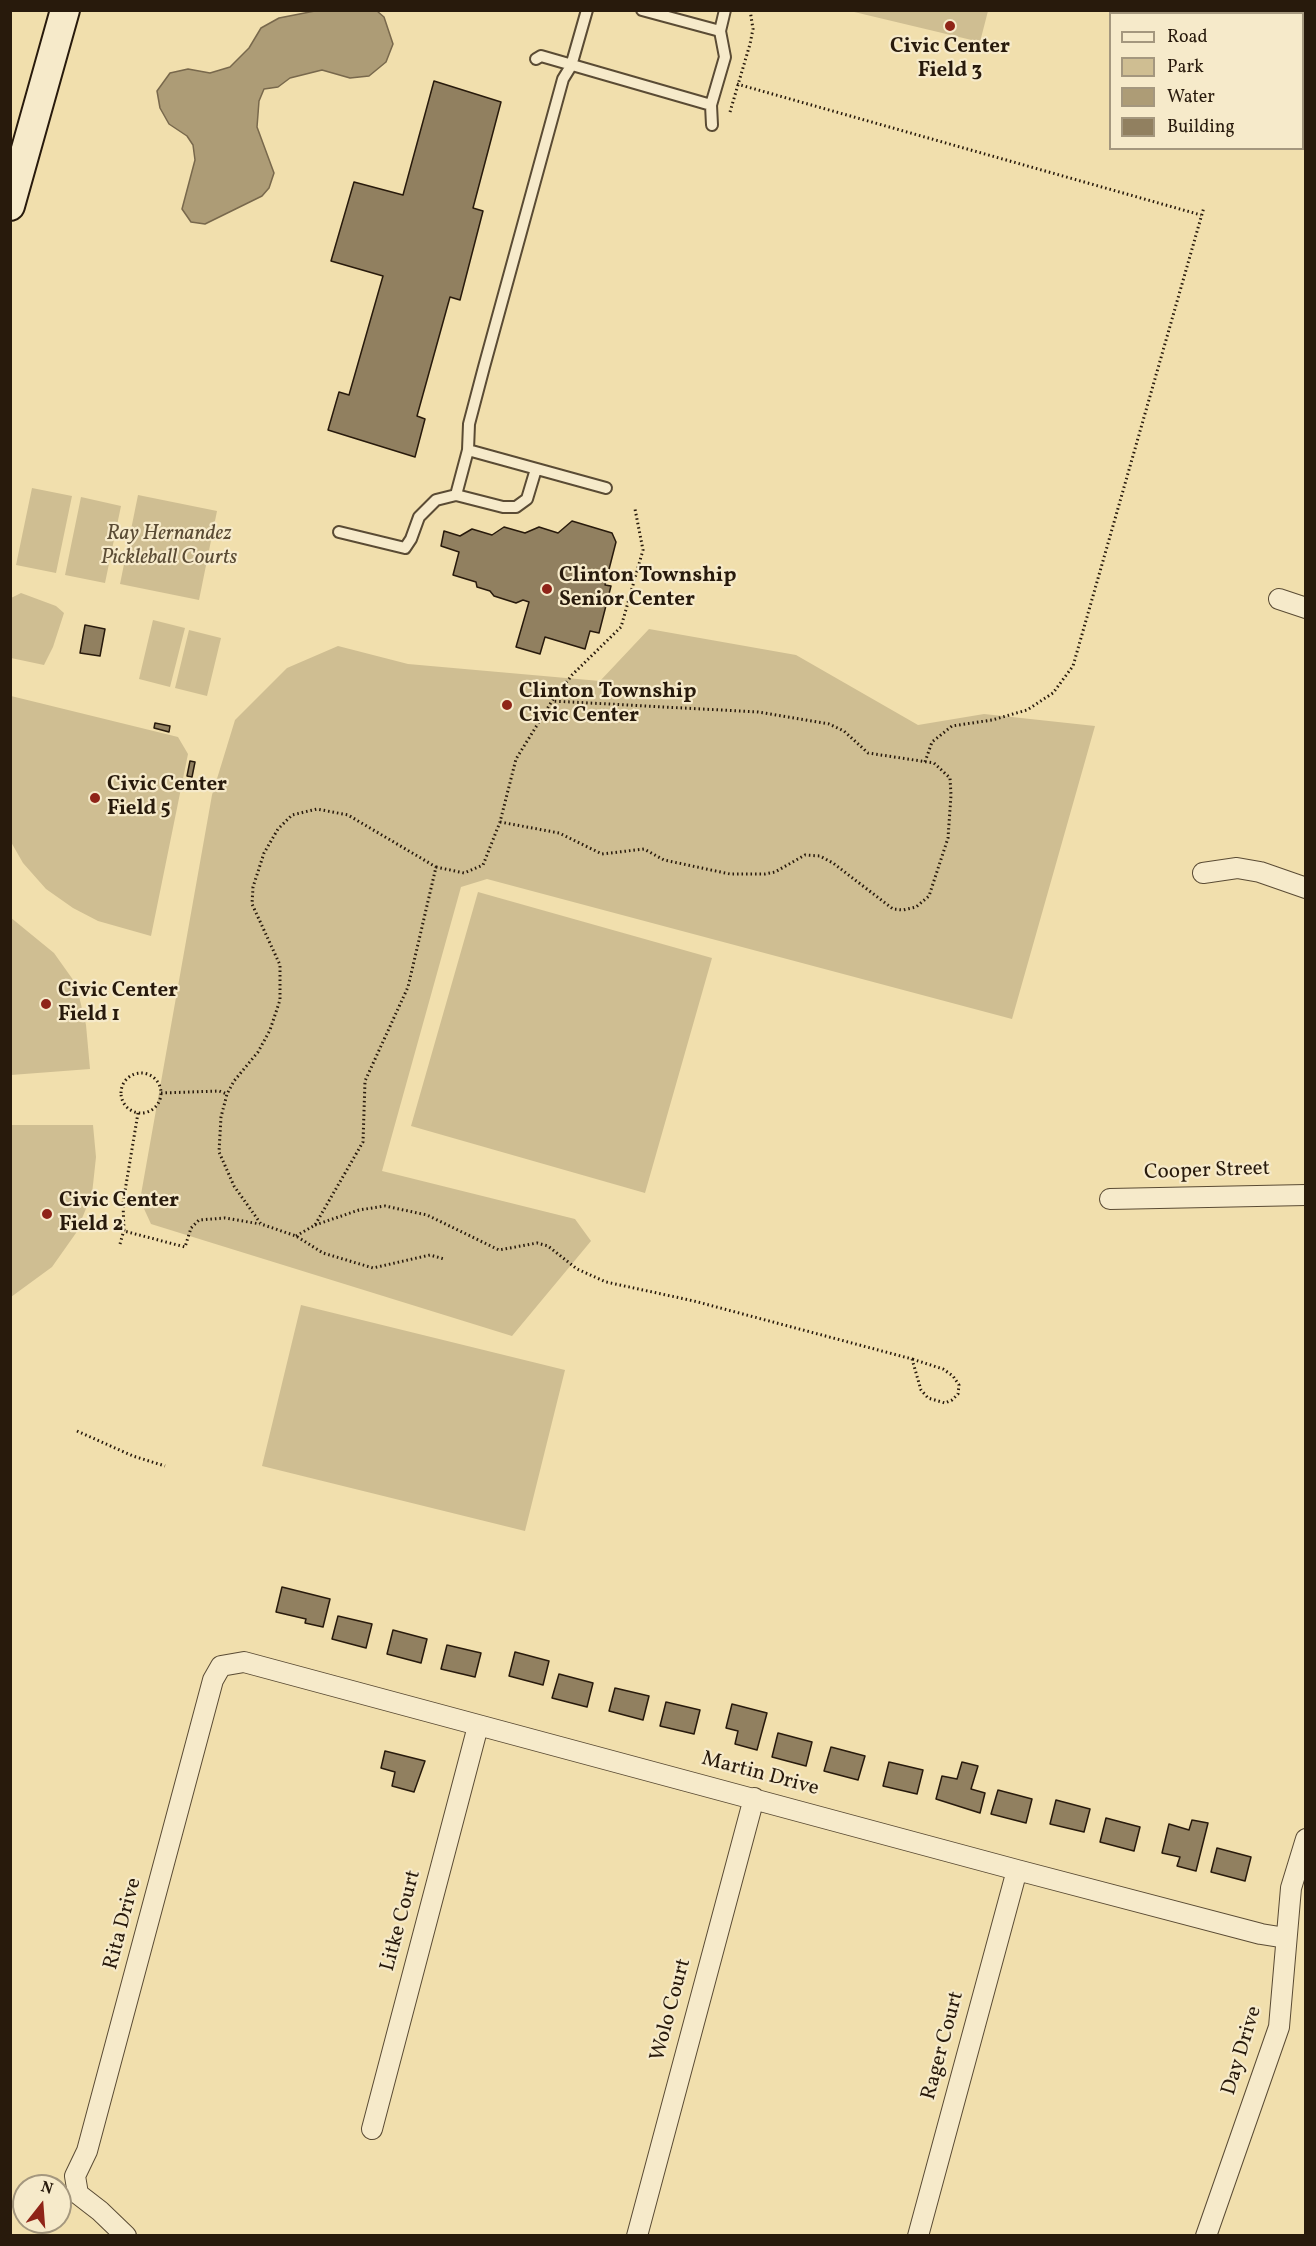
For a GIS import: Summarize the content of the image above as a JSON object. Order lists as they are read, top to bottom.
{
  "streets": {
    "street": [
      "Cooper Street",
      "Martin Drive",
      "Litke Court",
      "Rita Drive",
      "Wolo Court",
      "Rager Court",
      "Day Drive"
    ]
  },
  "crossings": [
    ["Martin Drive", "Litke Court"],
    ["Martin Drive", "Rita Drive"],
    ["Martin Drive", "Wolo Court"],
    ["Martin Drive", "Rager Court"],
    ["Martin Drive", "Day Drive"]
  ],
  "parks": ["Ray Hernandez Pickleball Courts"],
  "places": [
    "Civic Center Field 3",
    "Clinton Township Senior Center",
    "Clinton Township Civic Center",
    "Civic Center Field 5",
    "Civic Center Field 1",
    "Civic Center Field 2"
  ],
  "legend": [
    "Road",
    "Park",
    "Water",
    "Building"
  ],
  "north": "top"
}
